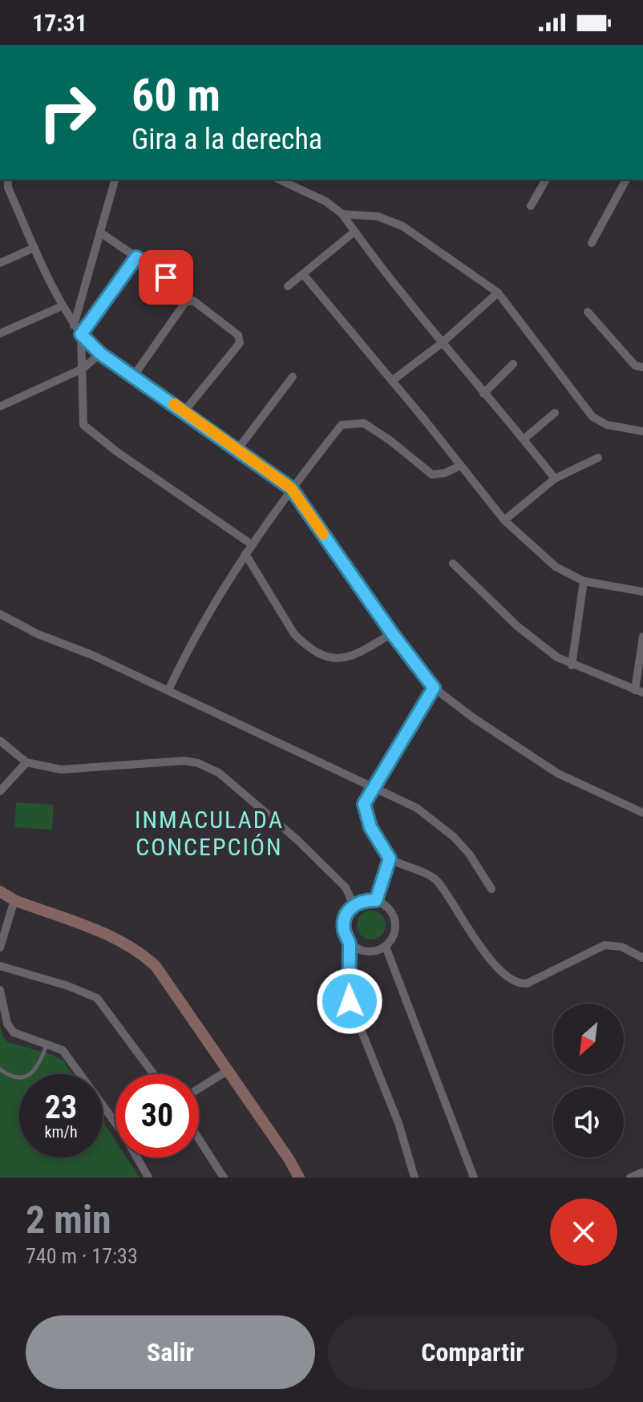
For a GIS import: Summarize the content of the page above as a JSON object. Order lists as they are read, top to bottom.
{
  "districts": ["INMACULADA CONCEPCIÓN"],
  "north": "bottom left",
  "page": {
    "status": "17:31",
    "turn": ["60 m", "Gira a la derecha"],
    "speed": "23 km/h",
    "limit": "30",
    "heading": ["2 min", "740 m · 17:33"],
    "buttons": ["Salir", "Compartir"]
  }
}
